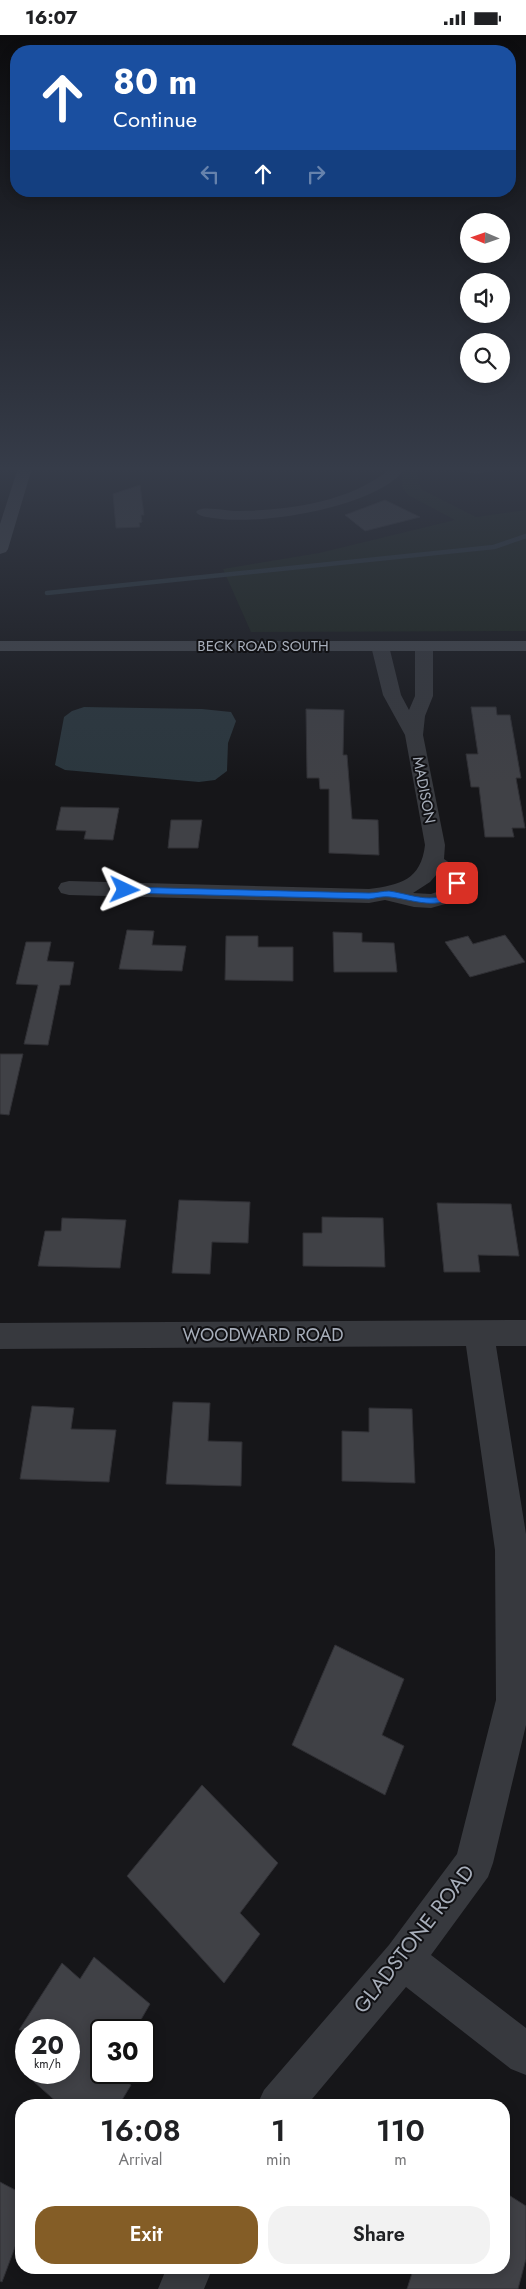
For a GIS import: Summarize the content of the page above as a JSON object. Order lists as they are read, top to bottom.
{
  "streets": {
    "main road": ["BECK ROAD SOUTH"],
    "street": ["MADISON", "WOODWARD ROAD", "GLADSTONE ROAD"]
  },
  "crossings": [
    ["BECK ROAD SOUTH", "MADISON"],
    ["WOODWARD ROAD", "GLADSTONE ROAD"]
  ],
  "north": "left",
  "page": {
    "status": "16:07",
    "turn": ["80 m", "Continue"],
    "speed": "20 km/h",
    "limit": "30",
    "eta": [
      "16:08",
      "Arrival",
      "1",
      "min",
      "110",
      "m"
    ],
    "buttons": ["Exit", "Share"]
  }
}
